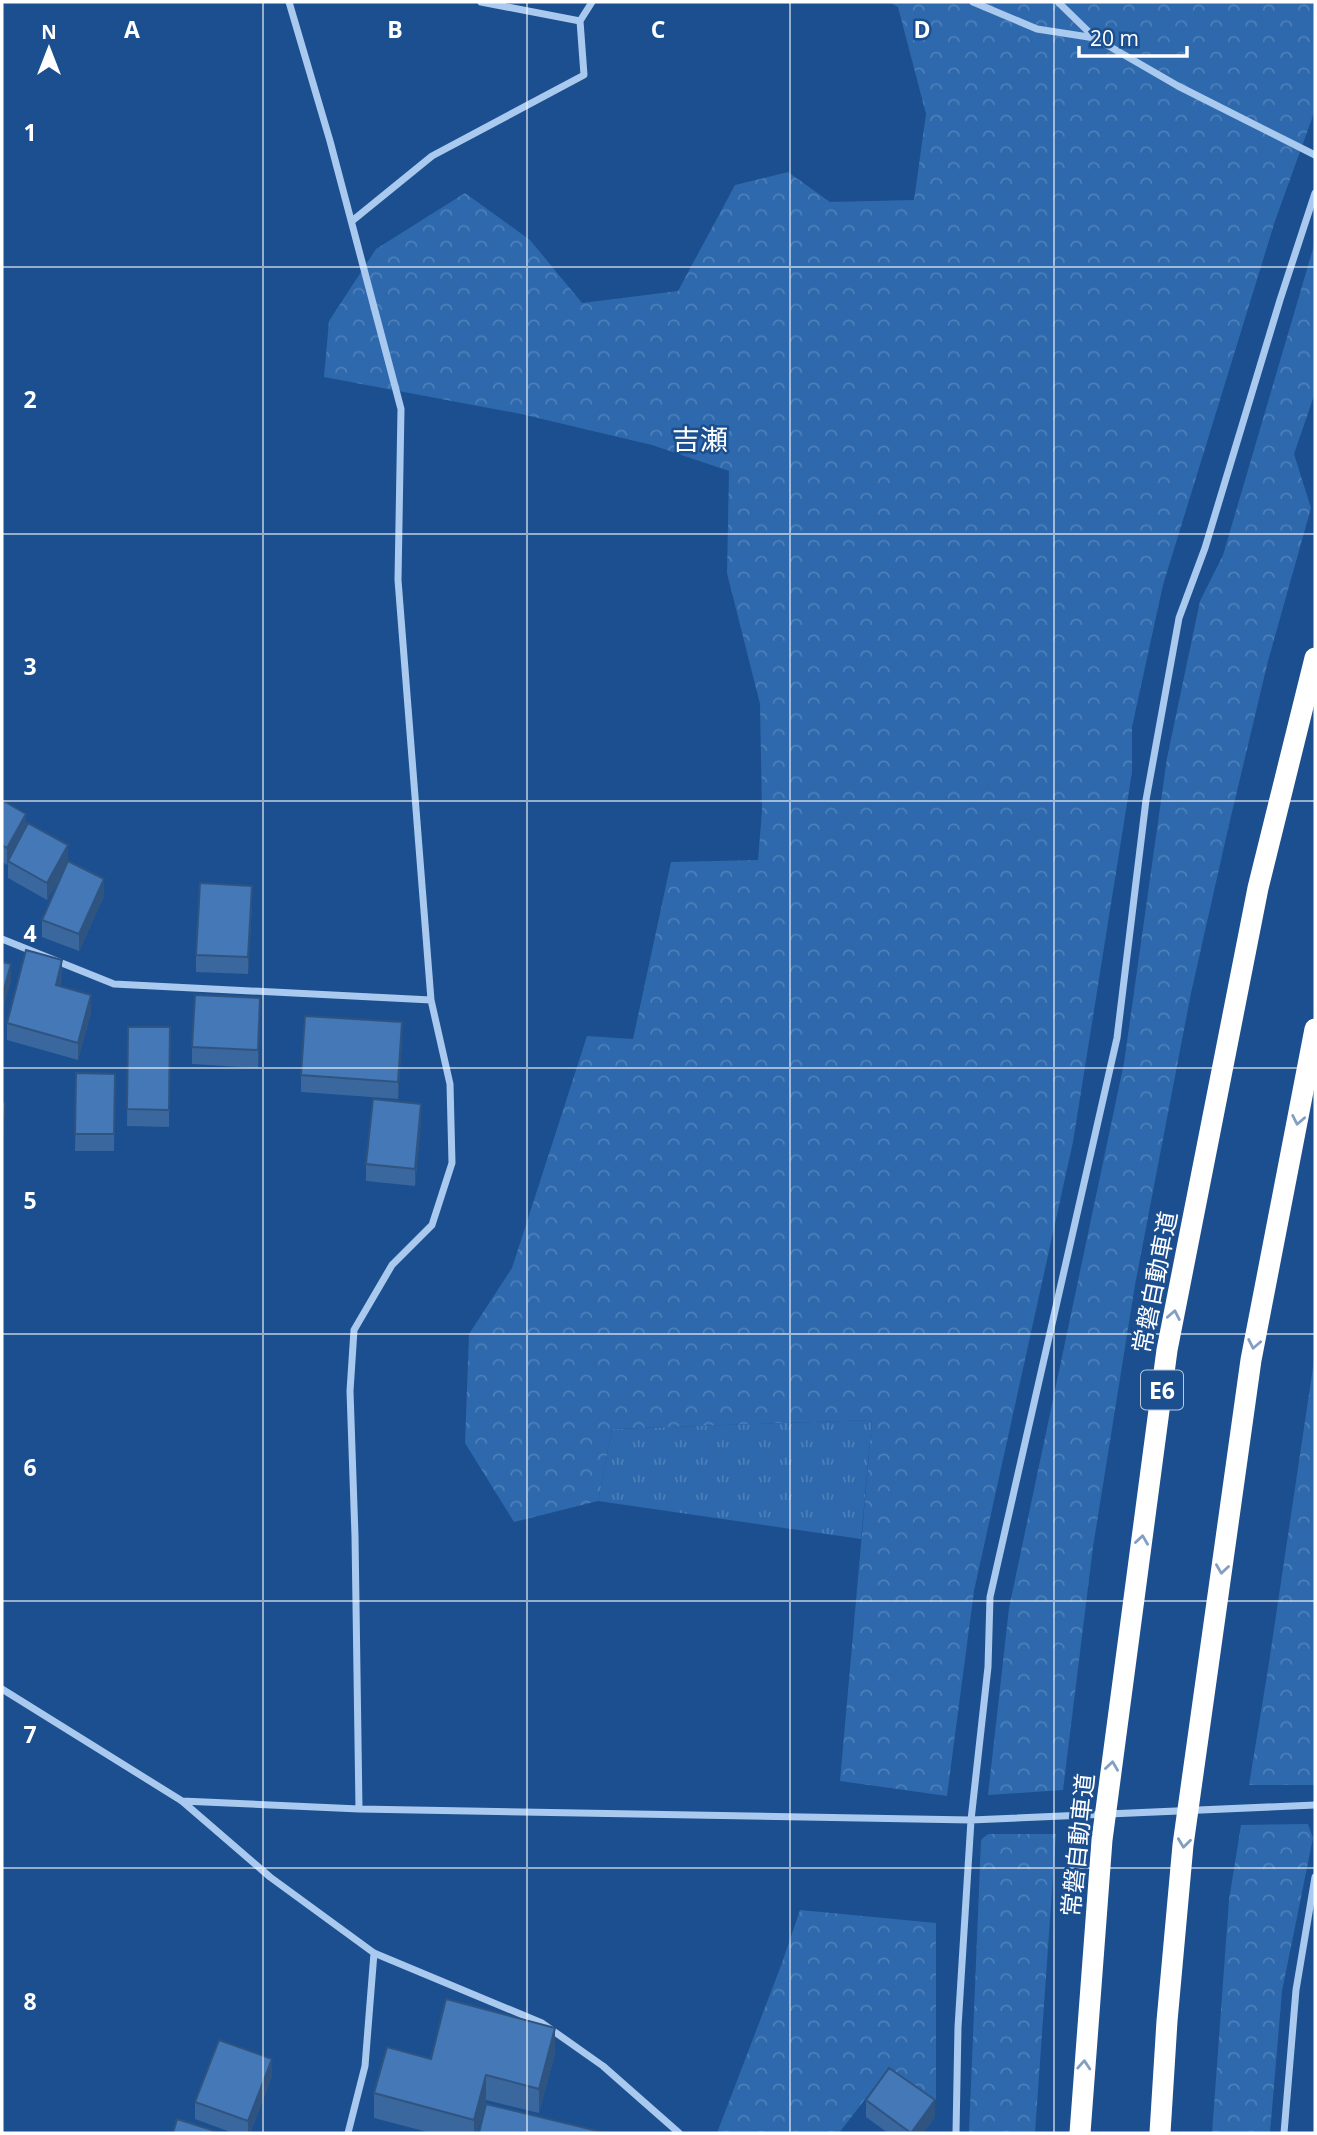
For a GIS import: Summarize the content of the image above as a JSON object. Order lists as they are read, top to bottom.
{
  "streets": {
    "highway": ["常磐自動車道", "E6"]
  },
  "districts": ["吉瀬"],
  "scale_bar": "20 m",
  "north": "top",
  "grid": {
    "columns": [
      "A",
      "B",
      "C",
      "D"
    ],
    "rows": [
      "1",
      "2",
      "3",
      "4",
      "5",
      "6",
      "7",
      "8"
    ]
  }
}
